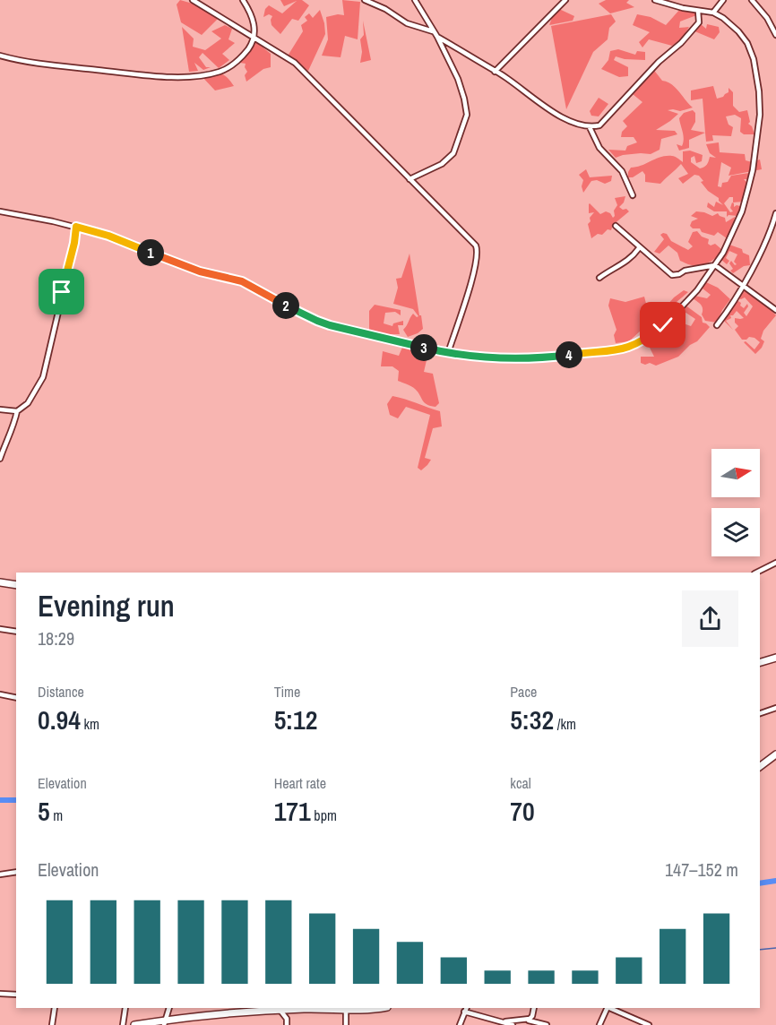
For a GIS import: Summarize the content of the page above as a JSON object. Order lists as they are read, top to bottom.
{
  "north": "right",
  "page": {
    "pins": [
      "1",
      "2",
      "3",
      "4"
    ],
    "heading": ["Evening run", "18:29"],
    "stats": [
      ["Distance", "0.94 km"],
      ["Time", "5:12"],
      ["Pace", "5:32 /km"],
      ["Elevation", "5 m"],
      ["Heart rate", "171 bpm"],
      ["kcal", "70"]
    ],
    "chart": ["Elevation", "147–152 m"]
  }
}
